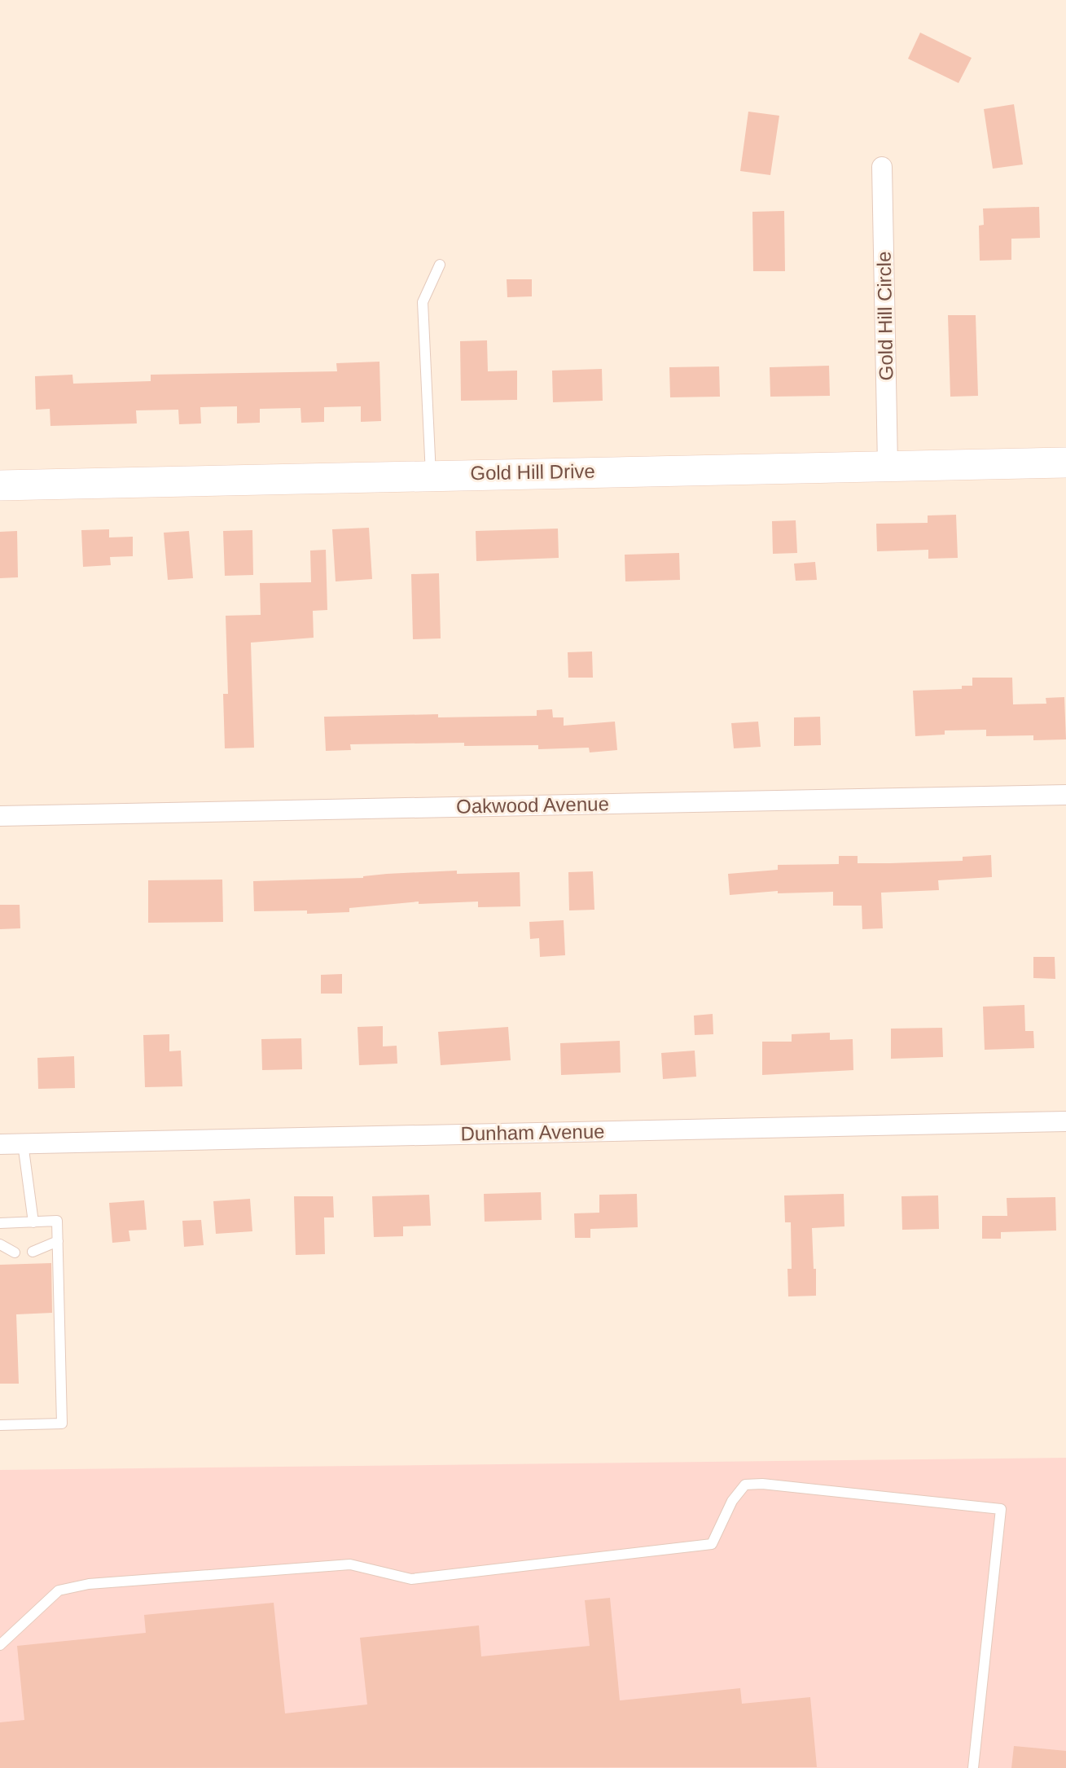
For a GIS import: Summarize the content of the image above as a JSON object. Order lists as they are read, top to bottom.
{
  "streets": {
    "street": [
      "Gold Hill Circle",
      "Gold Hill Drive",
      "Oakwood Avenue",
      "Dunham Avenue"
    ]
  },
  "crossings": [
    ["Gold Hill Circle", "Gold Hill Drive"]
  ]
}
